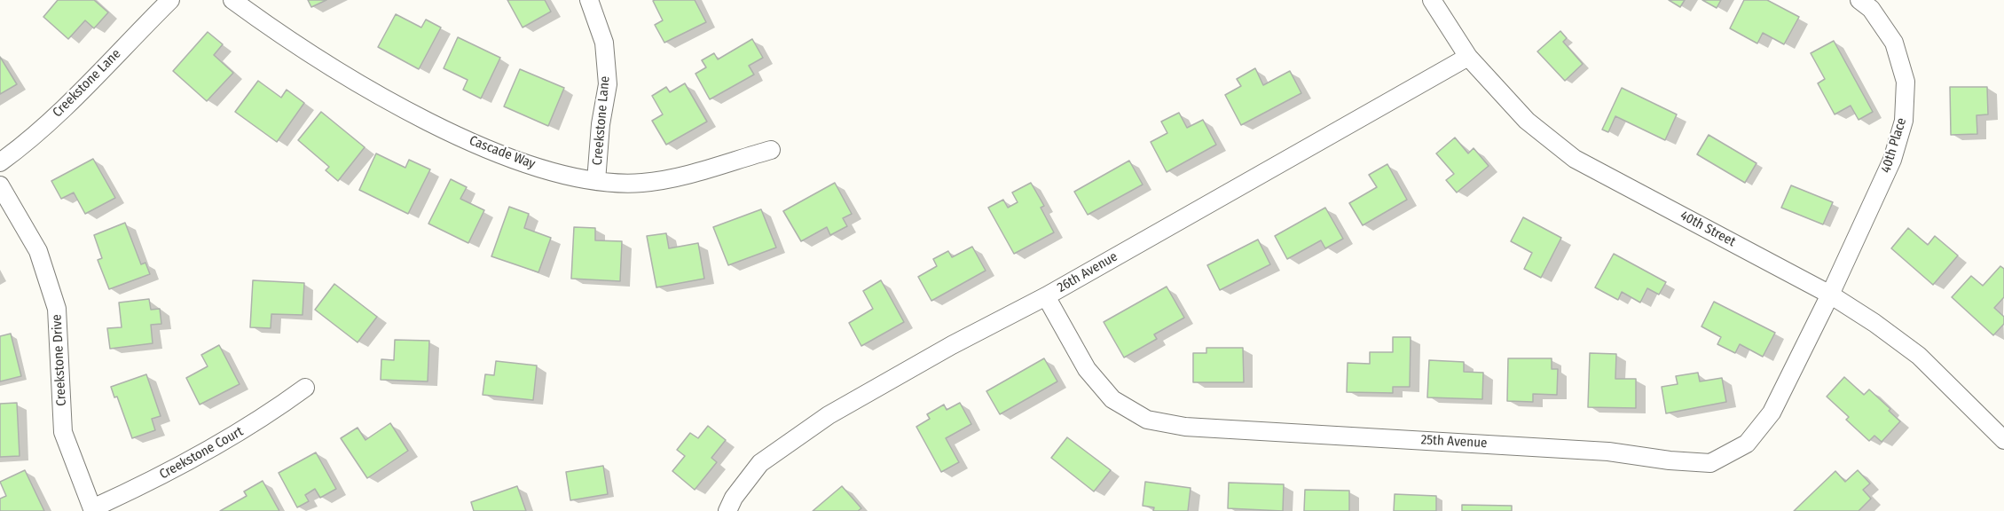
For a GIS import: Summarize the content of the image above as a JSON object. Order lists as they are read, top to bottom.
{
  "streets": {
    "street": [
      "Creekstone Lane",
      "40th Place",
      "Cascade Way",
      "40th Street",
      "26th Avenue",
      "Creekstone Drive",
      "25th Avenue",
      "Creekstone Court"
    ]
  },
  "crossings": [
    ["Creekstone Lane", "Cascade Way"],
    ["40th Place", "40th Street"],
    ["40th Place", "25th Avenue"],
    ["40th Street", "26th Avenue"],
    ["40th Street", "25th Avenue"],
    ["26th Avenue", "25th Avenue"],
    ["Creekstone Drive", "Creekstone Court"]
  ]
}
